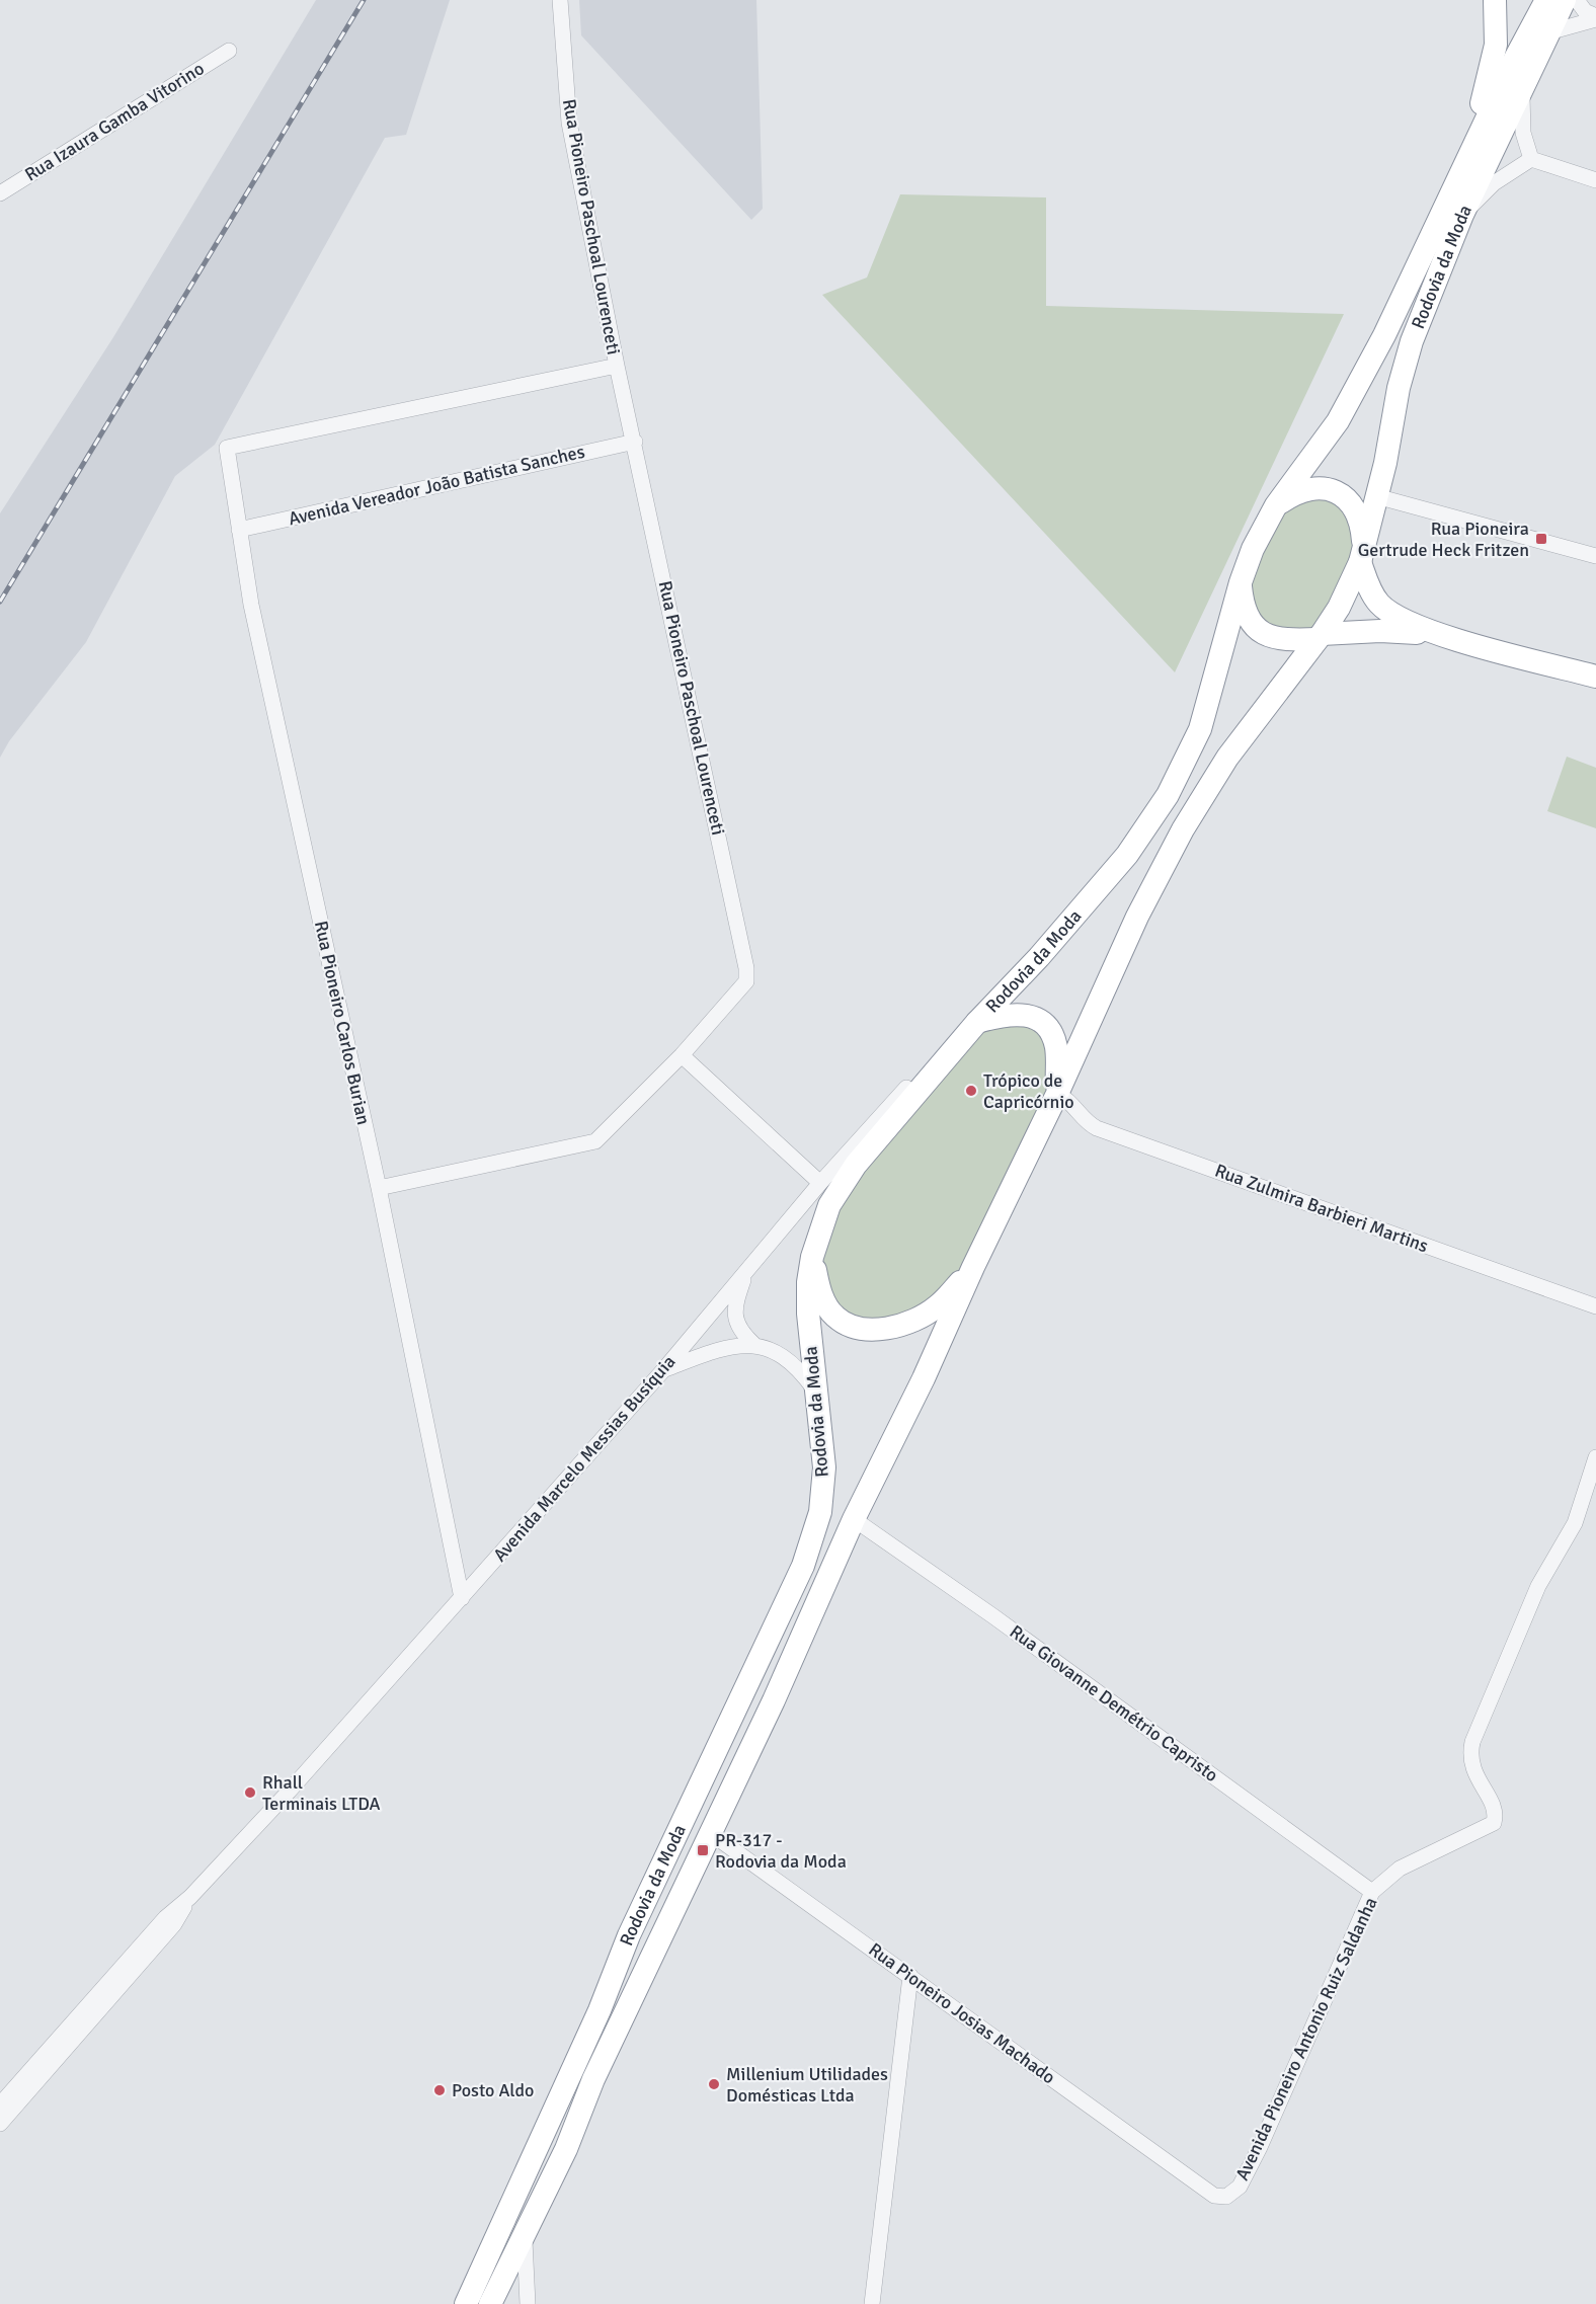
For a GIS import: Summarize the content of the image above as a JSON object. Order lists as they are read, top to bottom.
{
  "streets": {
    "highway": ["Rodovia da Moda"],
    "street": [
      "Rua Izaura Gamba Vitorino",
      "Rua Pioneiro Paschoal Lourenceti",
      "Avenida Vereador João Batista Sanches",
      "Rua Pioneiro Carlos Burian",
      "Rua Zulmira Barbieri Martins",
      "Avenida Marcelo Messias Busíquia",
      "Rua Giovanne Demétrio Capristo",
      "Rua Pioneiro Josias Machado",
      "Avenida Pioneiro Antonio Ruiz Saldanha"
    ]
  },
  "crossings": [
    ["Rua Pioneiro Paschoal Lourenceti", "Avenida Vereador João Batista Sanches"],
    ["Rua Pioneiro Paschoal Lourenceti", "Rua Pioneiro Carlos Burian"],
    ["Rodovia da Moda", "Rua Zulmira Barbieri Martins"],
    ["Rodovia da Moda", "Avenida Marcelo Messias Busíquia"],
    ["Rodovia da Moda", "Rua Giovanne Demétrio Capristo"],
    ["Rodovia da Moda", "Rua Pioneiro Josias Machado"],
    ["Avenida Vereador João Batista Sanches", "Rua Pioneiro Carlos Burian"],
    ["Rua Pioneiro Carlos Burian", "Avenida Marcelo Messias Busíquia"],
    ["Rua Giovanne Demétrio Capristo", "Avenida Pioneiro Antonio Ruiz Saldanha"],
    ["Rua Pioneiro Josias Machado", "Avenida Pioneiro Antonio Ruiz Saldanha"]
  ],
  "places": {
    "transit": ["Rua Pioneira Gertrude Heck Fritzen", "PR-317 - Rodovia da Moda"],
    "other": [
      "Trópico de Capricórnio",
      "Rhall Terminais LTDA",
      "Millenium Utilidades Domésticas Ltda",
      "Posto Aldo"
    ]
  }
}
